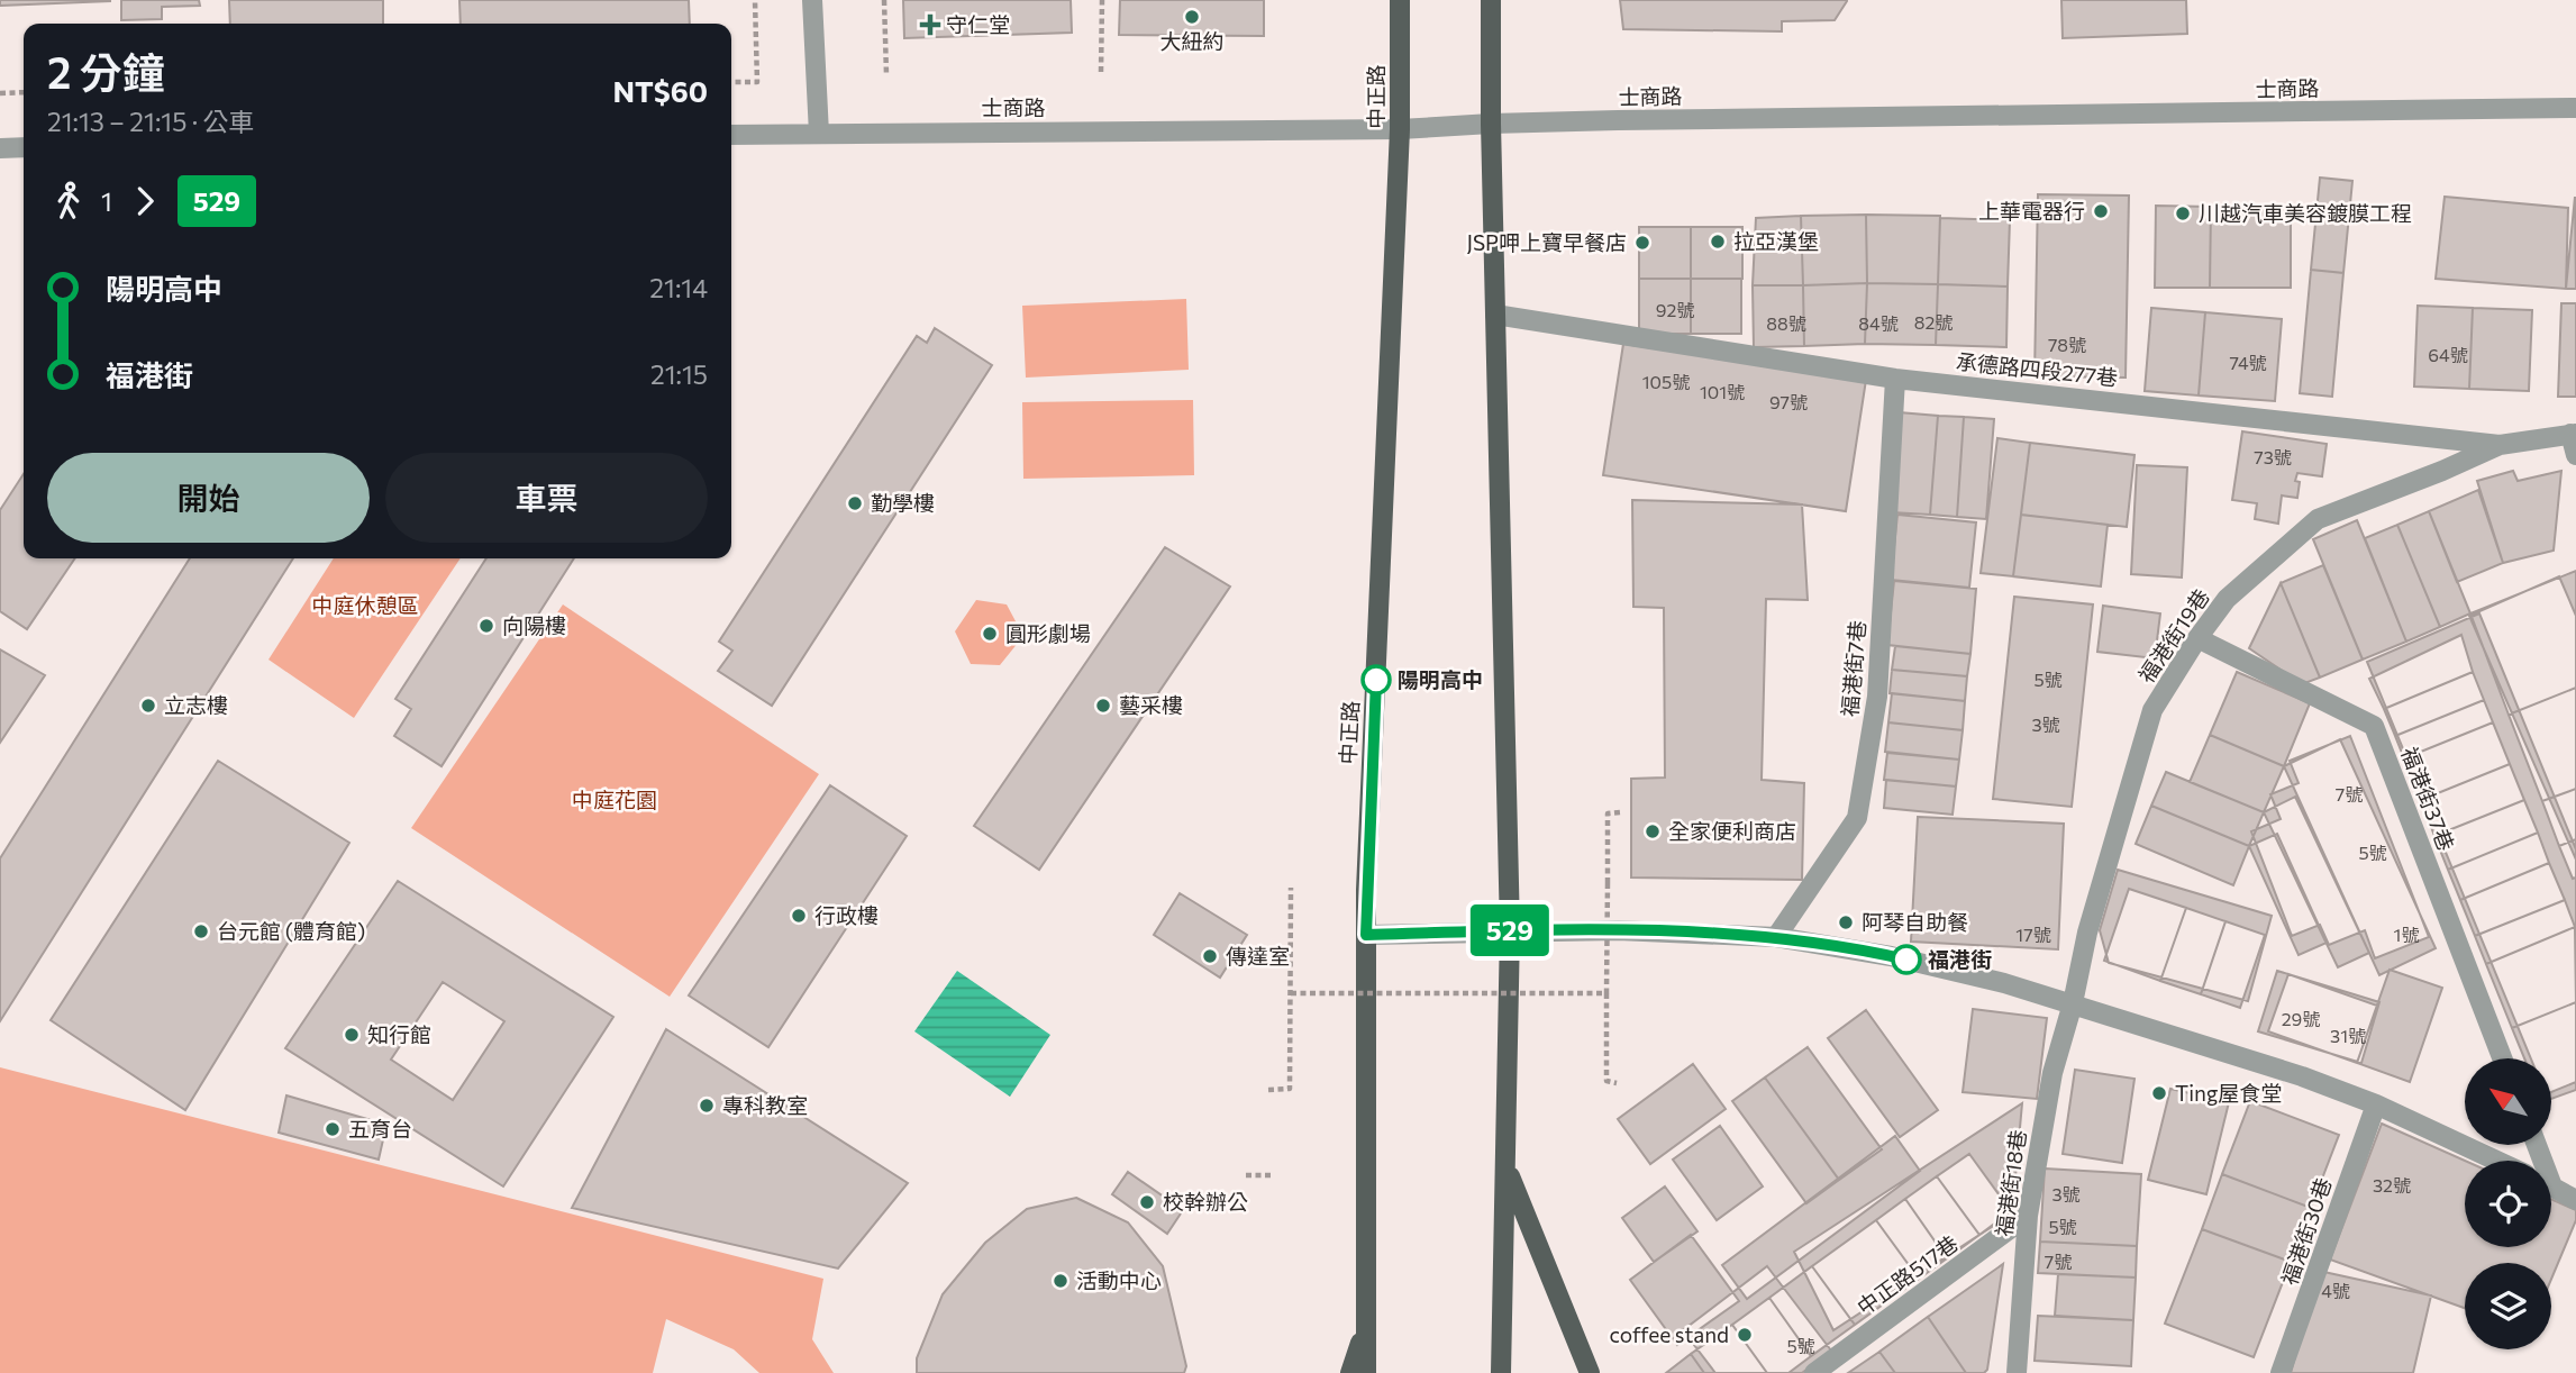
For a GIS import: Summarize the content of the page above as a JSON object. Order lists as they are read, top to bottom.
{
  "streets": {
    "main road": ["中正路"],
    "street": [
      "士商路",
      "承德路四段277巷",
      "福港街19巷",
      "福港街7巷",
      "福港街37巷",
      "福港街18巷",
      "福港街30巷",
      "中正路517巷"
    ]
  },
  "crossings": [
    ["士商路", "中正路"],
    ["承德路四段277巷", "福港街19巷"],
    ["承德路四段277巷", "福港街7巷"],
    ["福港街19巷", "福港街37巷"],
    ["福港街19巷", "福港街18巷"],
    ["福港街18巷", "中正路517巷"]
  ],
  "parks": ["中庭休憩區", "中庭花園"],
  "places": {
    "other": [
      "大紐約",
      "上華電器行",
      "川越汽車美容鍍膜工程",
      "拉亞漢堡",
      "JSP呷上寶早餐店",
      "勤學樓",
      "向陽樓",
      "圓形劇場",
      "陽明高中",
      "立志樓",
      "藝采樓",
      "全家便利商店",
      "行政樓",
      "阿琴自助餐",
      "台元館 (體育館)",
      "傳達室",
      "福港街",
      "知行館",
      "Ting屋食堂",
      "專科教室",
      "五育台",
      "校幹辦公",
      "活動中心",
      "coffee stand"
    ],
    "health": ["守仁堂"]
  },
  "lines": ["bus line 529"],
  "house_numbers": [
    "92號",
    "82號",
    "88號",
    "84號",
    "78號",
    "64號",
    "74號",
    "105號",
    "101號",
    "97號",
    "73號",
    "5號",
    "3號",
    "7號",
    "5號",
    "17號",
    "1號",
    "29號",
    "31號",
    "32號",
    "3號",
    "5號",
    "7號",
    "4號",
    "5號"
  ],
  "north": "top left",
  "page": {
    "on_map": "529",
    "heading": ["2 分鐘", "21:13 – 21:15 · 公車", "NT$60"],
    "legs": ["1", "529"],
    "list": [
      {
        "name": "陽明高中",
        "value": "21:14"
      },
      {
        "name": "福港街",
        "value": "21:15"
      }
    ],
    "buttons": ["開始", "車票"]
  }
}
